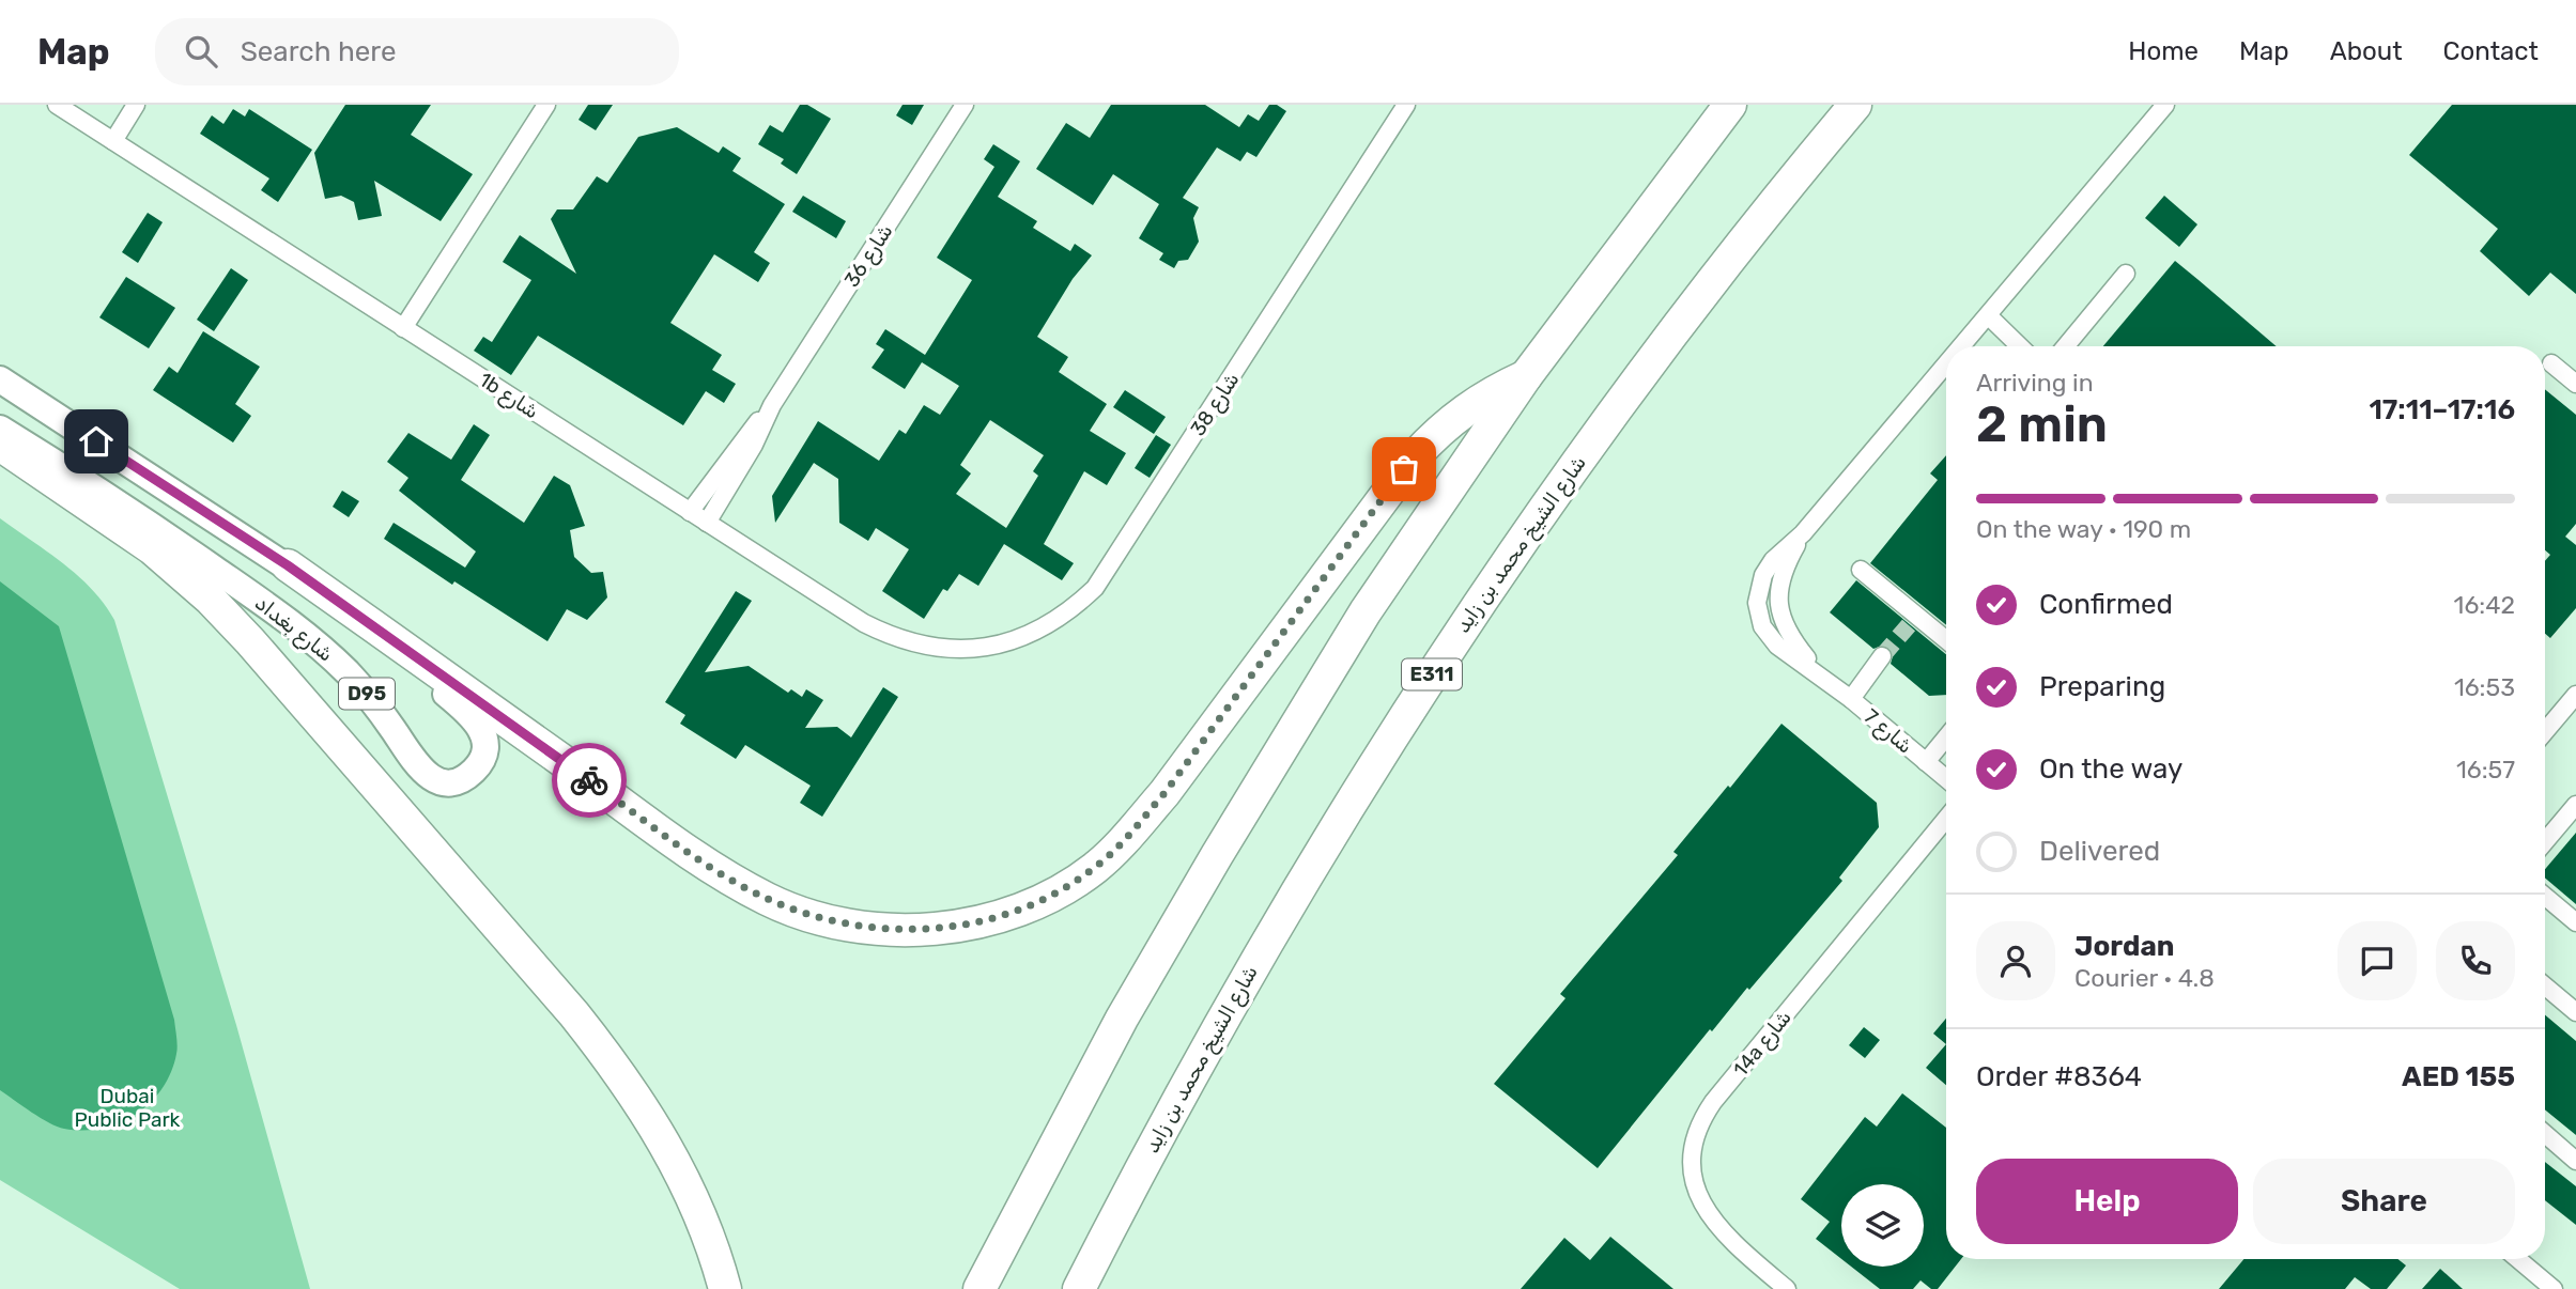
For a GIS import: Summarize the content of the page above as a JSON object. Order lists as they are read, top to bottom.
{
  "streets": {
    "highway": ["شارع الشيخ محمد بن زايد", "E311"],
    "main road": ["شارع بغداد", "D95"],
    "street": [
      "شارع 36",
      "1b شارع",
      "شارع 38",
      "شارع 7",
      "14a شارع"
    ]
  },
  "crossings": [
    ["شارع 36", "1b شارع"],
    ["1b شارع", "شارع 38"]
  ],
  "parks": ["Dubai Public Park"],
  "page": {
    "header": "Map",
    "search": "Search here",
    "nav": [
      "Home",
      "Map",
      "About",
      "Contact"
    ],
    "heading": ["2 min", "Arriving in", "17:11–17:16"],
    "panel": [
      "Jordan",
      "Courier · 4.8",
      "Order #8364",
      "AED 155"
    ],
    "bar": "On the way · 190 m",
    "list": [
      ["Confirmed", "16:42"],
      ["Preparing", "16:53"],
      ["On the way", "16:57"],
      "Delivered"
    ],
    "buttons": ["Help", "Share"]
  }
}
